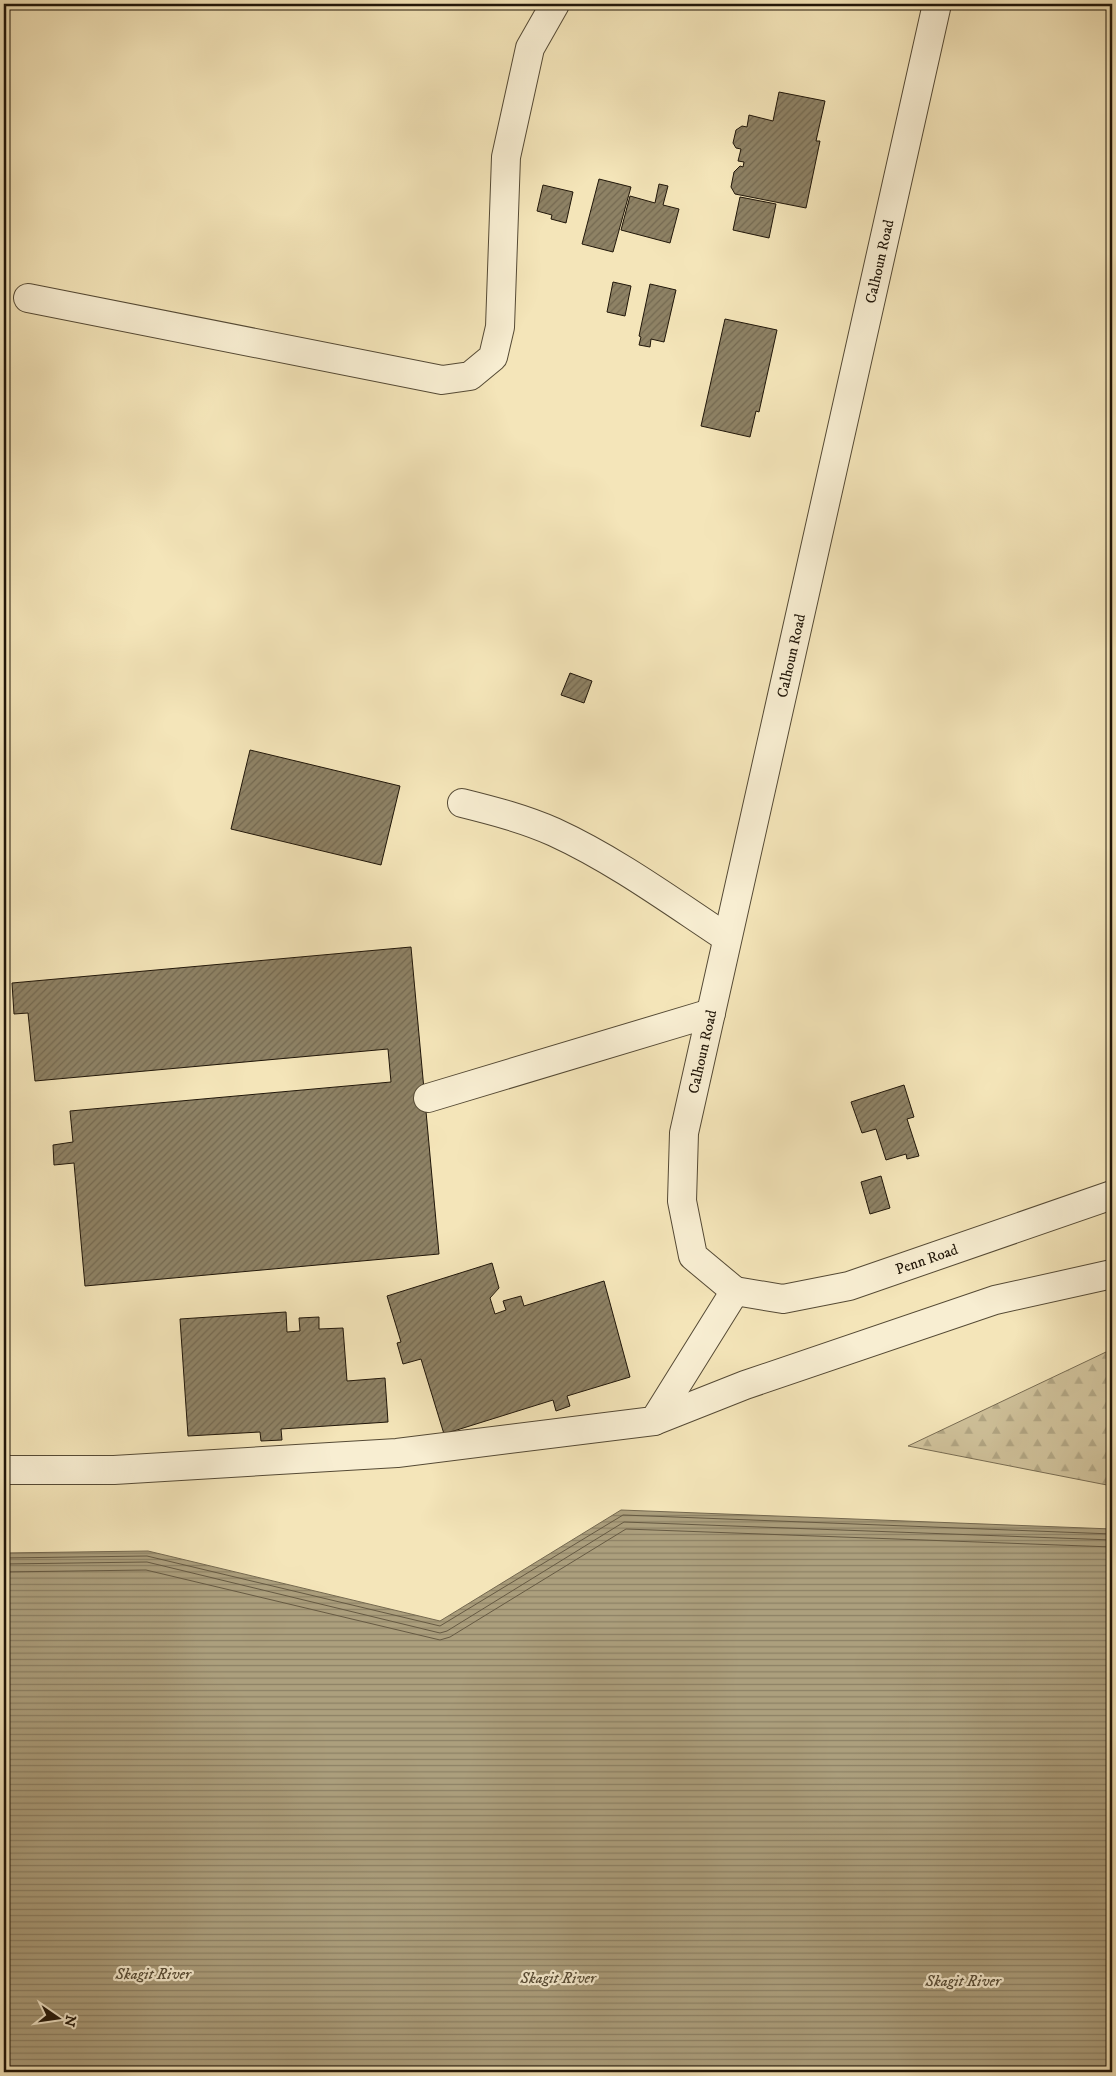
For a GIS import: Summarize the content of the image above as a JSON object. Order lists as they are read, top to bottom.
{
  "streets": {
    "street": ["Calhoun Road", "Penn Road"]
  },
  "crossings": [
    ["Calhoun Road", "Penn Road"]
  ],
  "water": ["Skagit River"],
  "north": "right"
}
